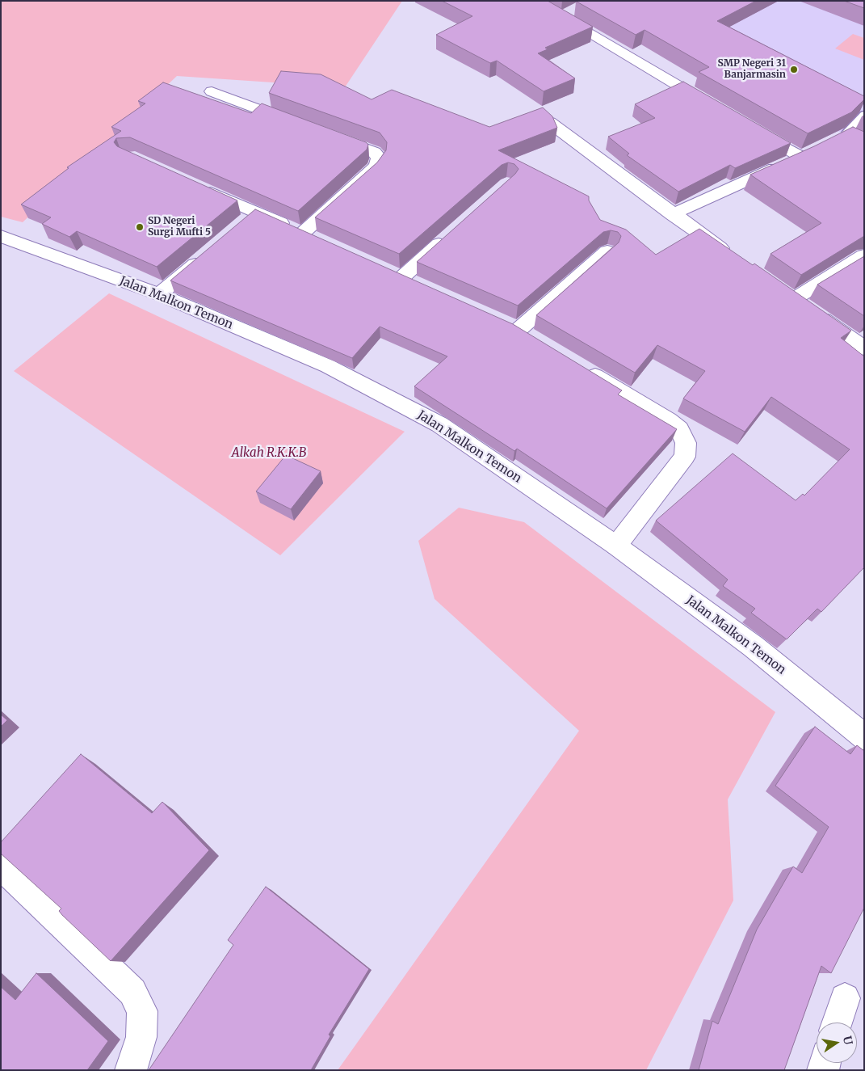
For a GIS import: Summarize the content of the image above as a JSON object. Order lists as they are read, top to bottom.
{
  "streets": {
    "street": ["Jalan Malkon Temon"]
  },
  "parks": ["Alkah R.K.K.B"],
  "places": ["SMP Negeri 31 Banjarmasin", "SD Negeri Surgi Mufti 5"],
  "north": "right"
}
